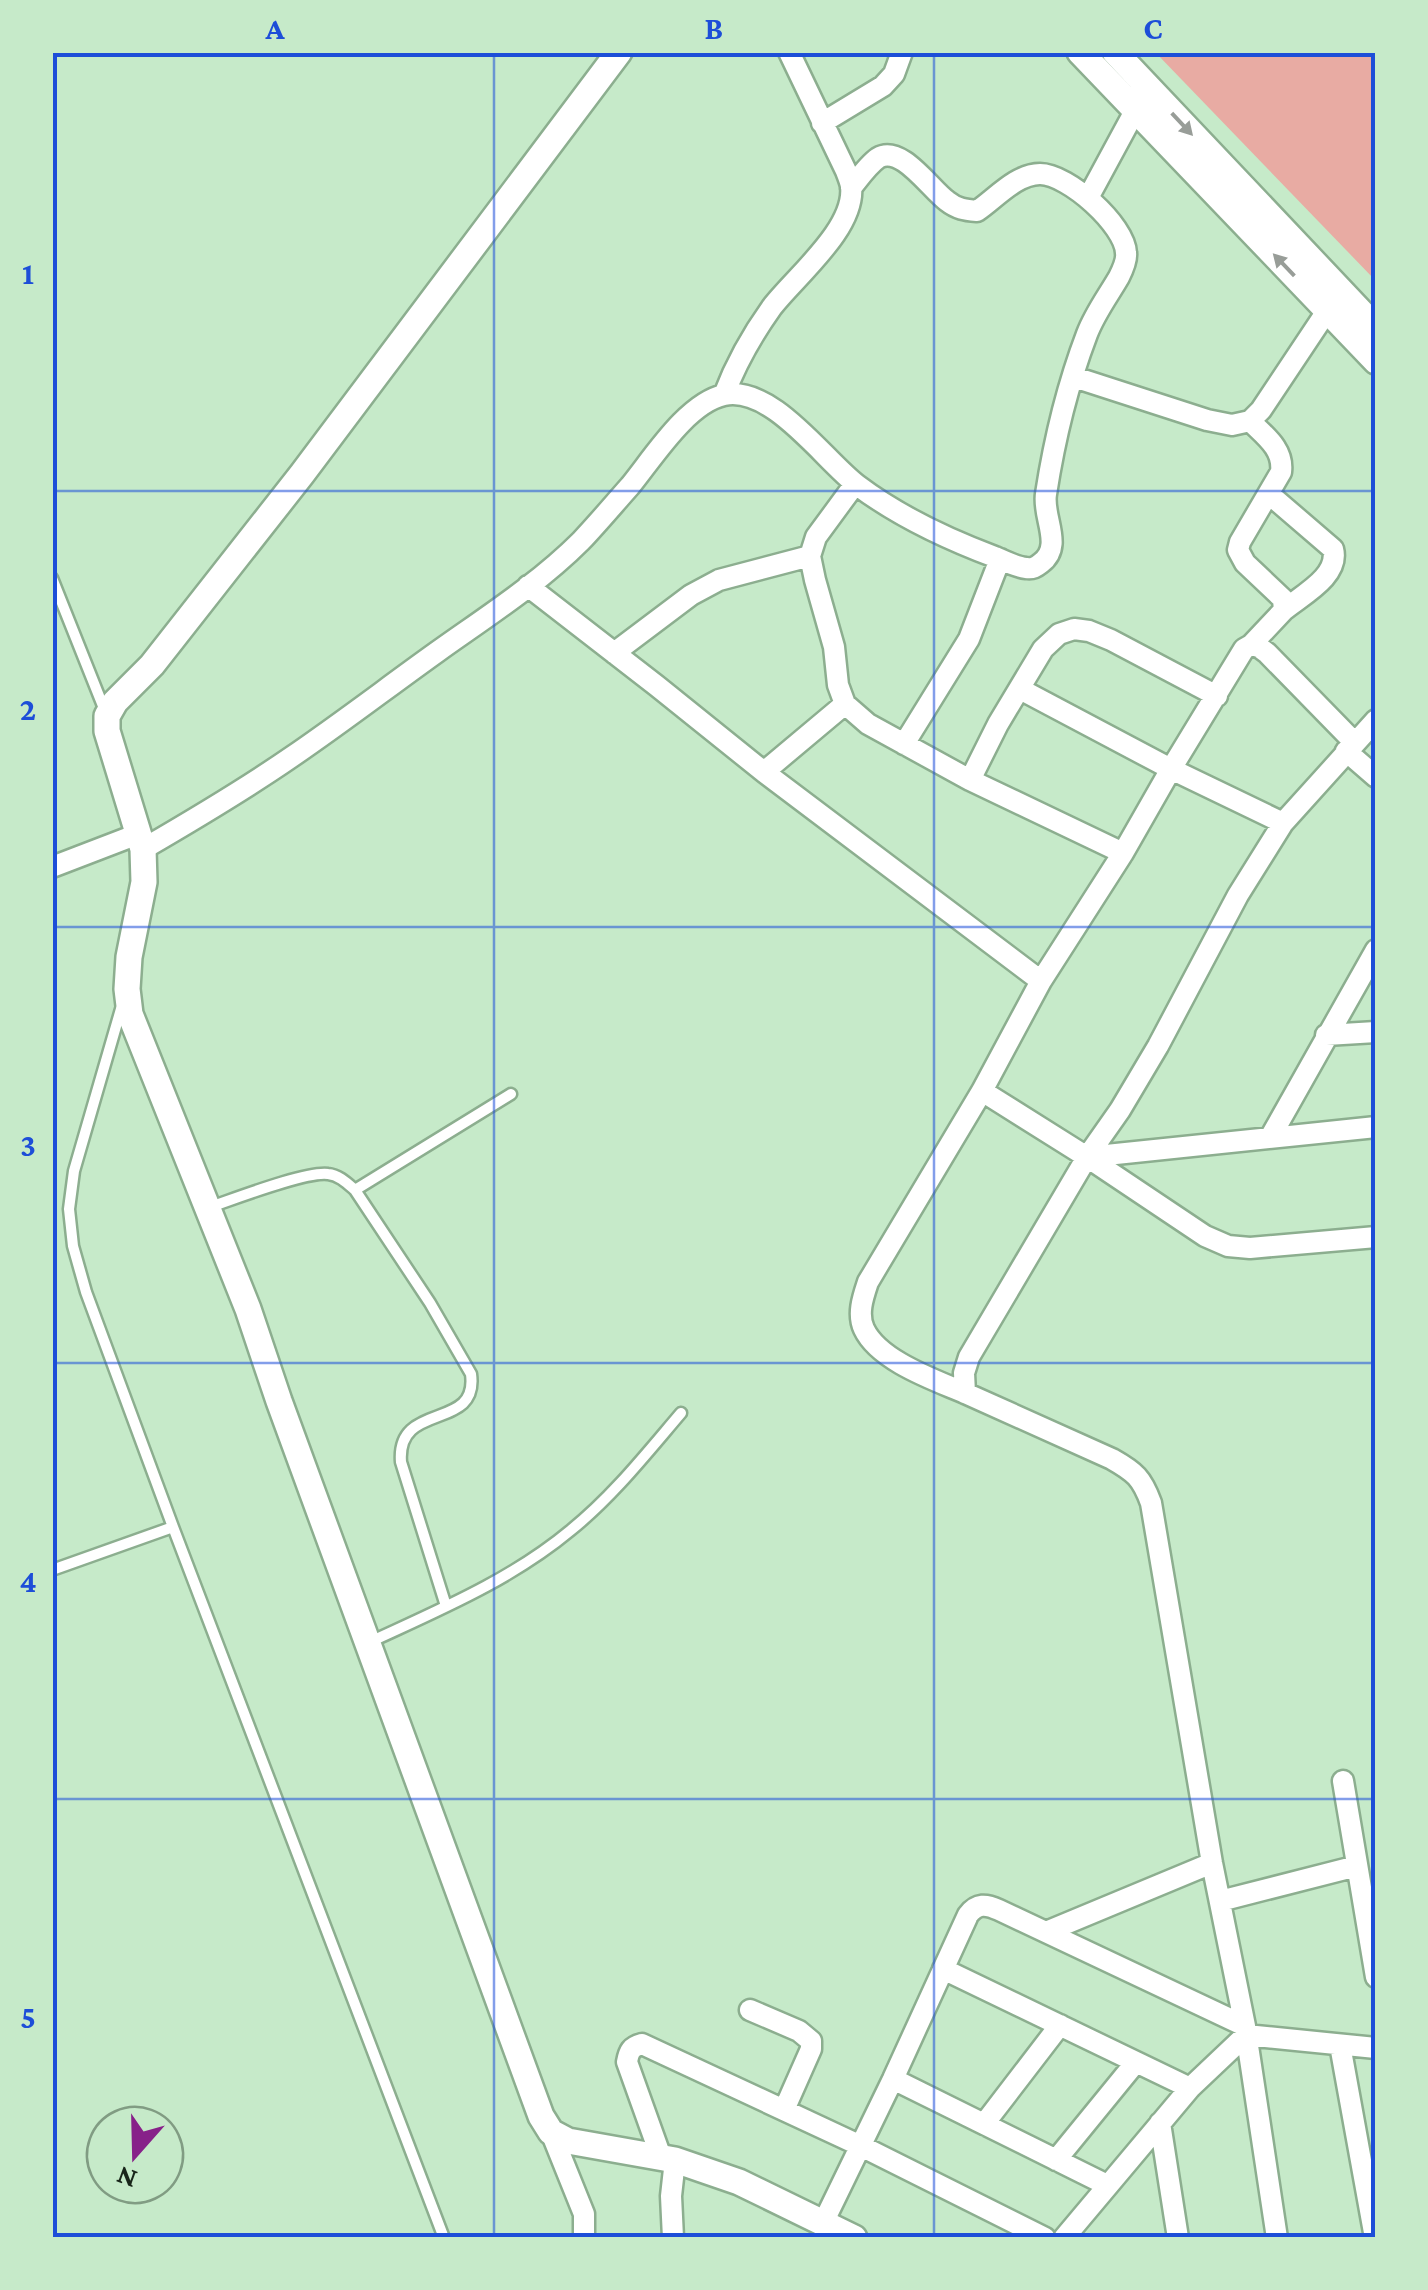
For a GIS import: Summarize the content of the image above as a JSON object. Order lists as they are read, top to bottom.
{
  "north": "bottom",
  "grid": {
    "columns": ["A", "B", "C"],
    "rows": [
      "1",
      "2",
      "3",
      "4",
      "5"
    ]
  }
}
